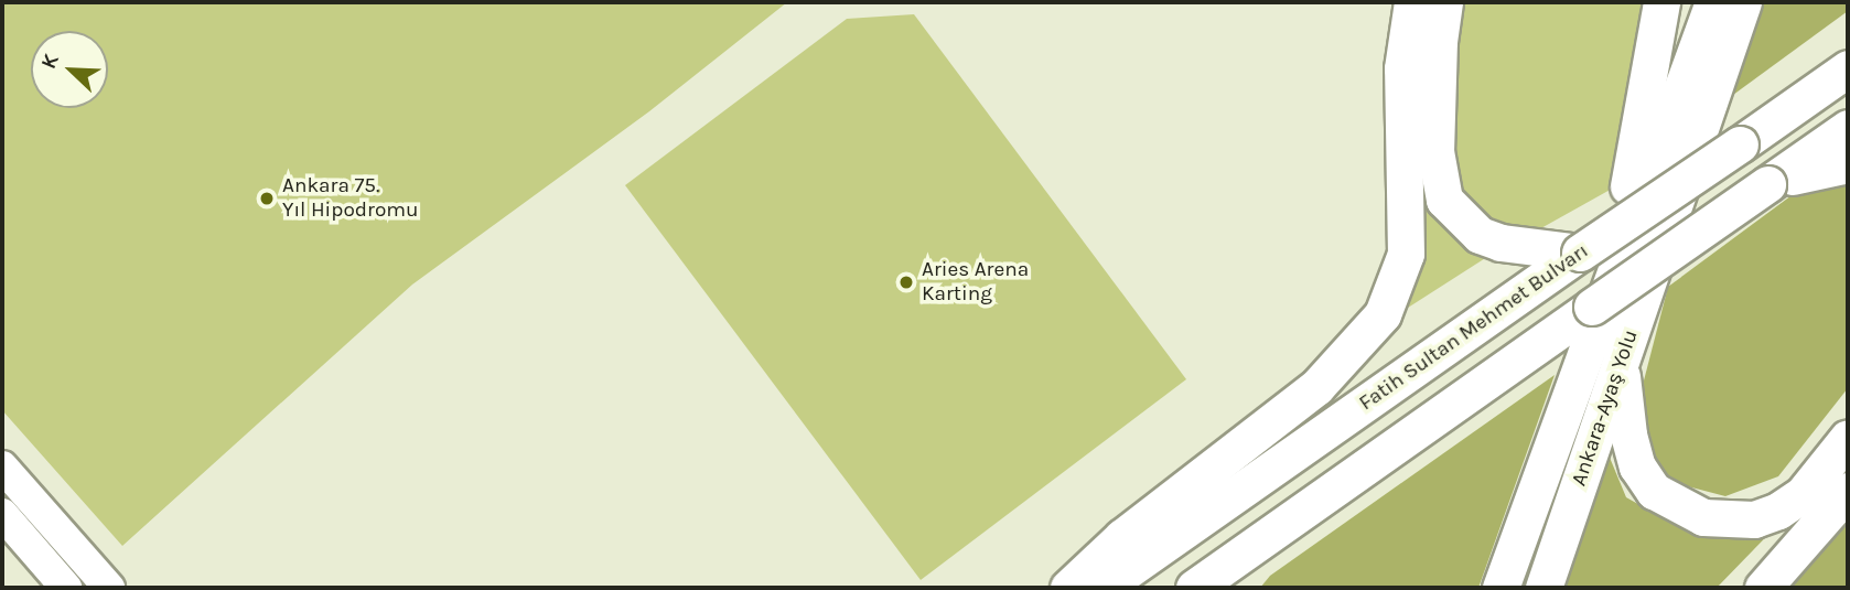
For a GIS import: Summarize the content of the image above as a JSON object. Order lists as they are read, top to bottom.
{
  "streets": {
    "highway": ["Fatih Sultan Mehmet Bulvarı", "Ankara-Ayaş Yolu"]
  },
  "places": ["Ankara 75. Yıl Hipodromu", "Aries Arena Karting"],
  "north": "top left"
}
